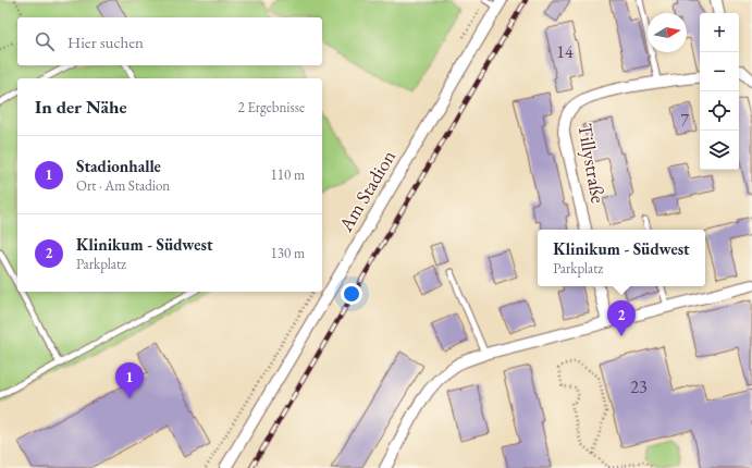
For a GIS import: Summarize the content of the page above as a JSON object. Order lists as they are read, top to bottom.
{
  "streets": {
    "street": ["Tillystraße", "Am Stadion"]
  },
  "house_numbers": ["14", "7", "23"],
  "north": "right",
  "page": {
    "map_buttons": ["+", "−"],
    "search": "Hier suchen",
    "heading": ["In der Nähe", "2 Ergebnisse"],
    "list": [
      {
        "mark": "1",
        "name": "Stadionhalle",
        "note": "Ort · Am Stadion",
        "value": "110 m"
      },
      {
        "mark": "2",
        "name": "Klinikum - Südwest",
        "note": "Parkplatz",
        "value": "130 m"
      }
    ],
    "popup": ["Klinikum - Südwest", "Parkplatz"],
    "pins": ["2", "1"]
  }
}
